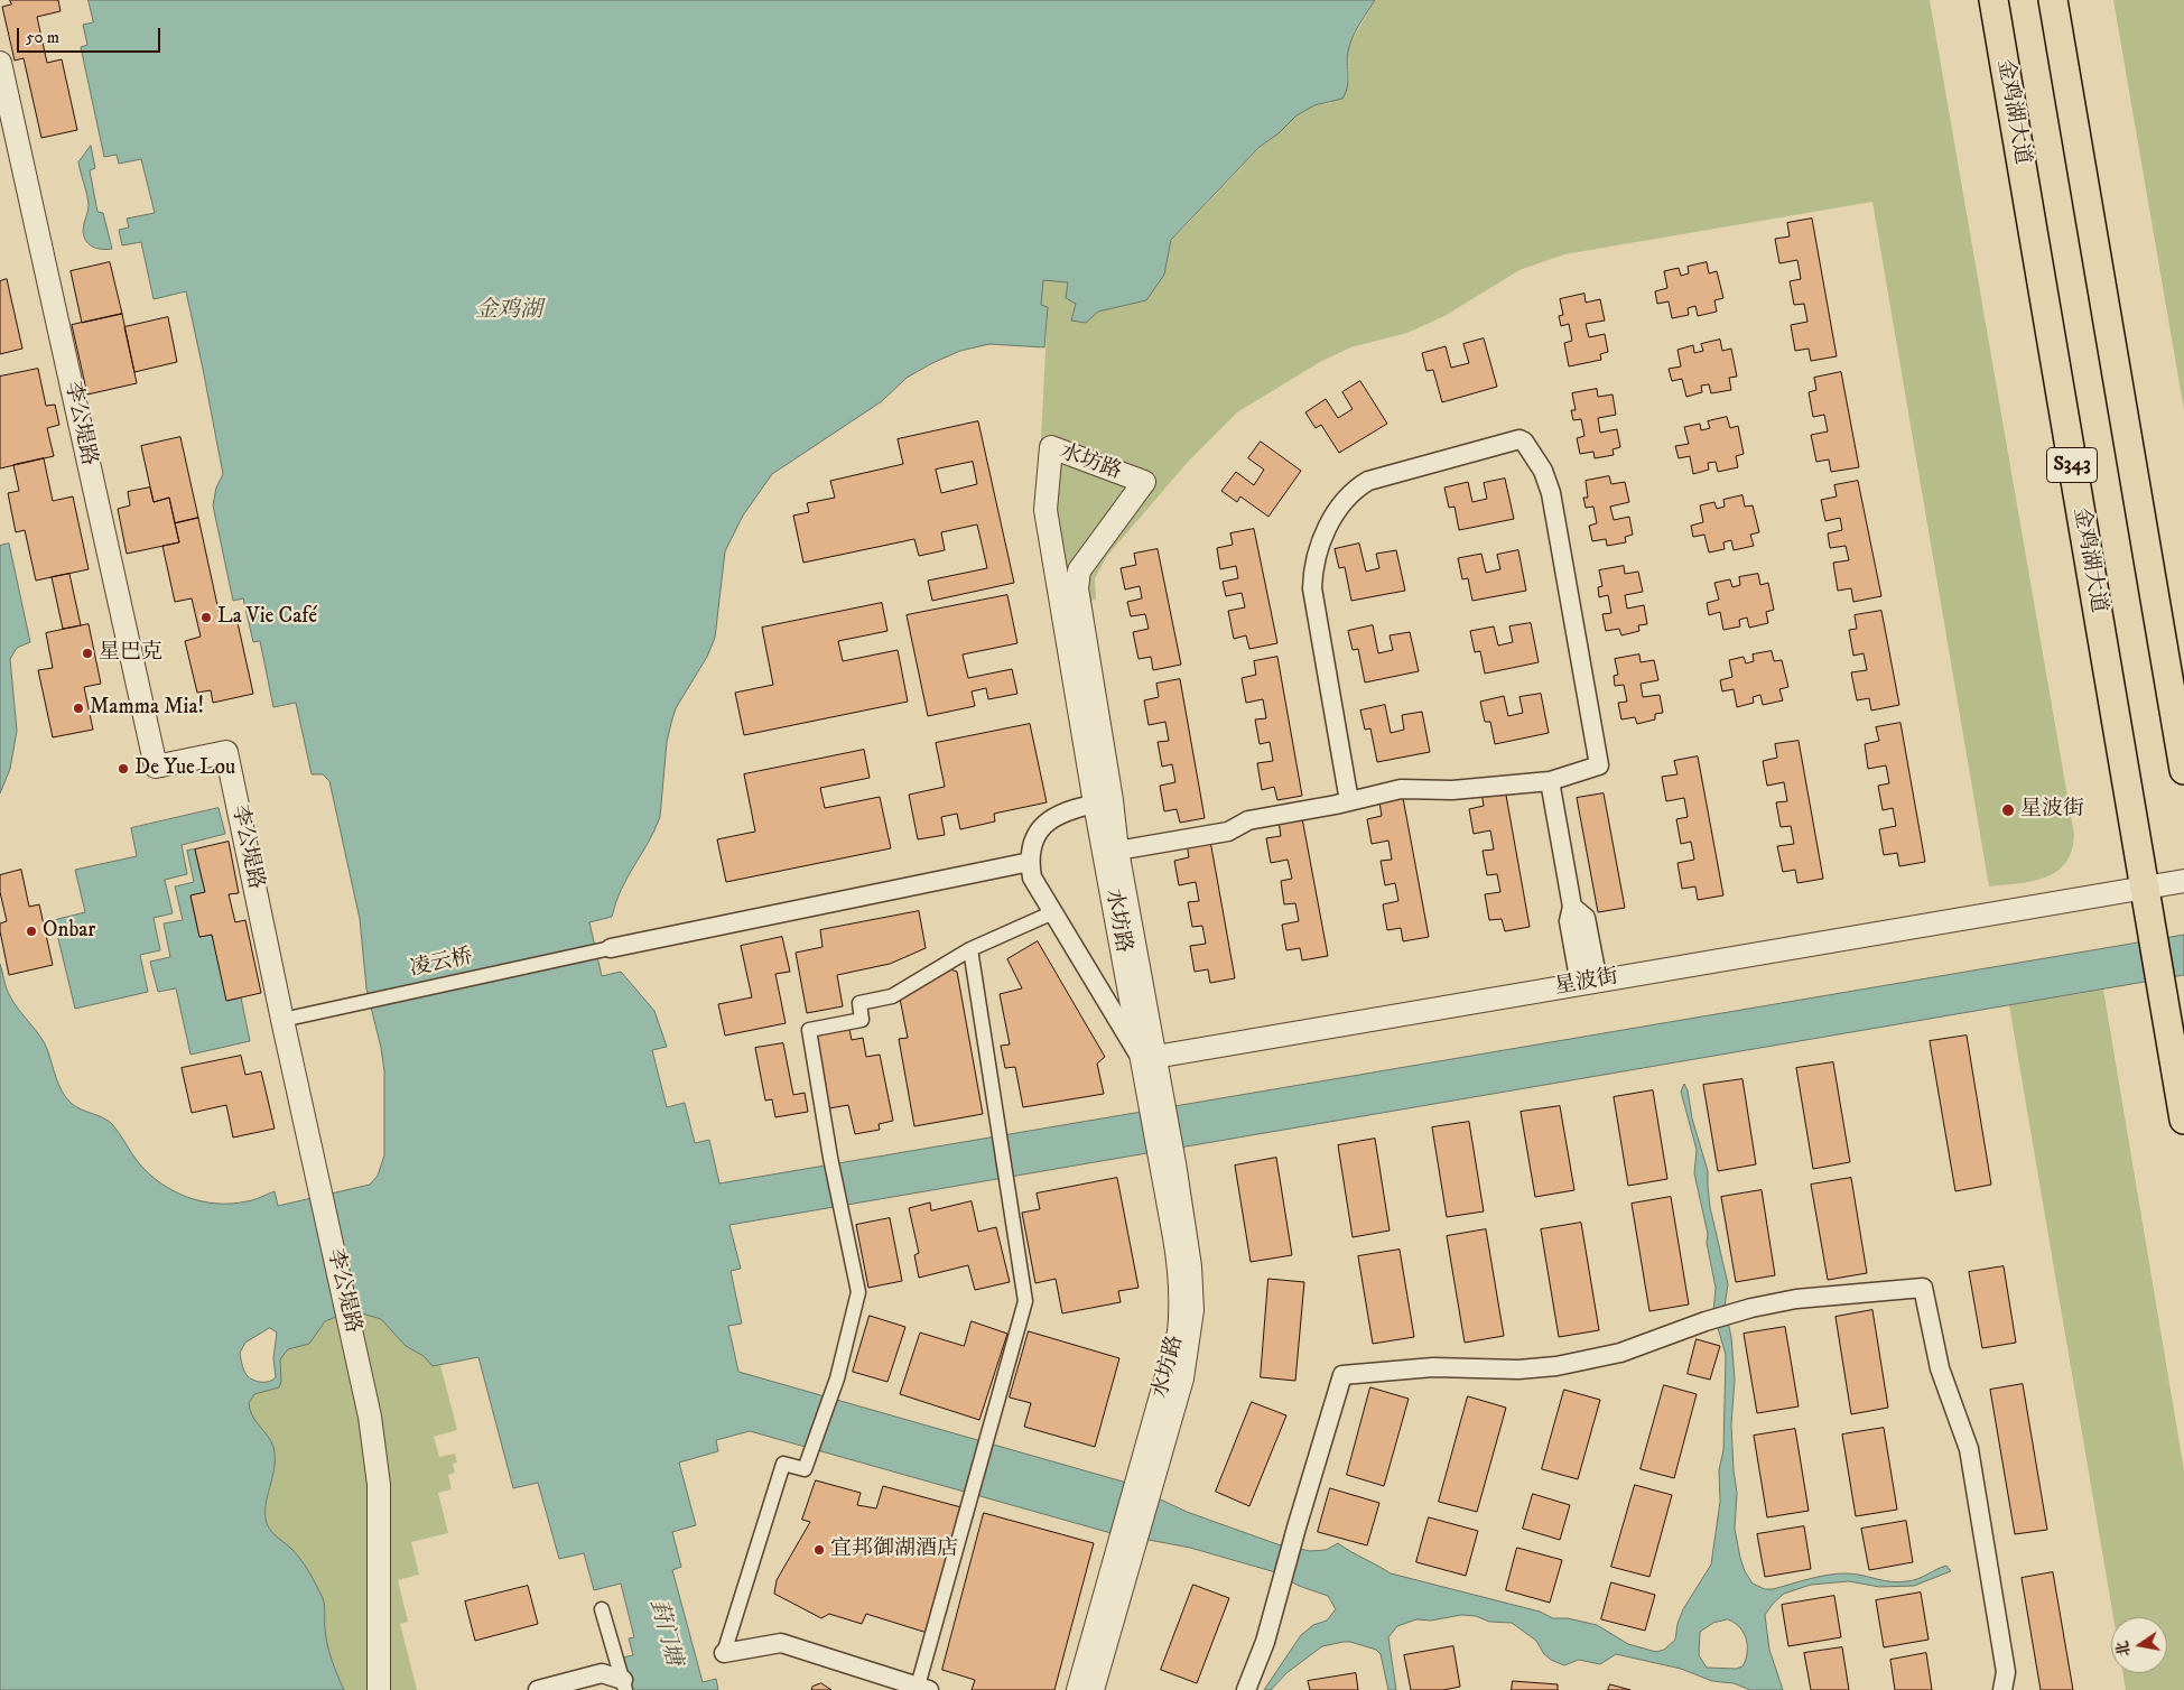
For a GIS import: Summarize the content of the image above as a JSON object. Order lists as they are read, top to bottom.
{
  "streets": {
    "main road": ["金鸡湖大道", "S343"],
    "street": [
      "李公堤路",
      "水坊路",
      "凌云桥",
      "星波街"
    ]
  },
  "crossings": [
    ["金鸡湖大道", "星波街"],
    ["李公堤路", "凌云桥"],
    ["水坊路", "星波街"]
  ],
  "water": ["金鸡湖", "葑门塘"],
  "places": [
    "La Vie Café",
    "星巴克",
    "Mamma Mia!",
    "De Yue Lou",
    "星波街",
    "Onbar",
    "宜邦御湖酒店"
  ],
  "scale_bar": "50 m",
  "north": "left"
}
